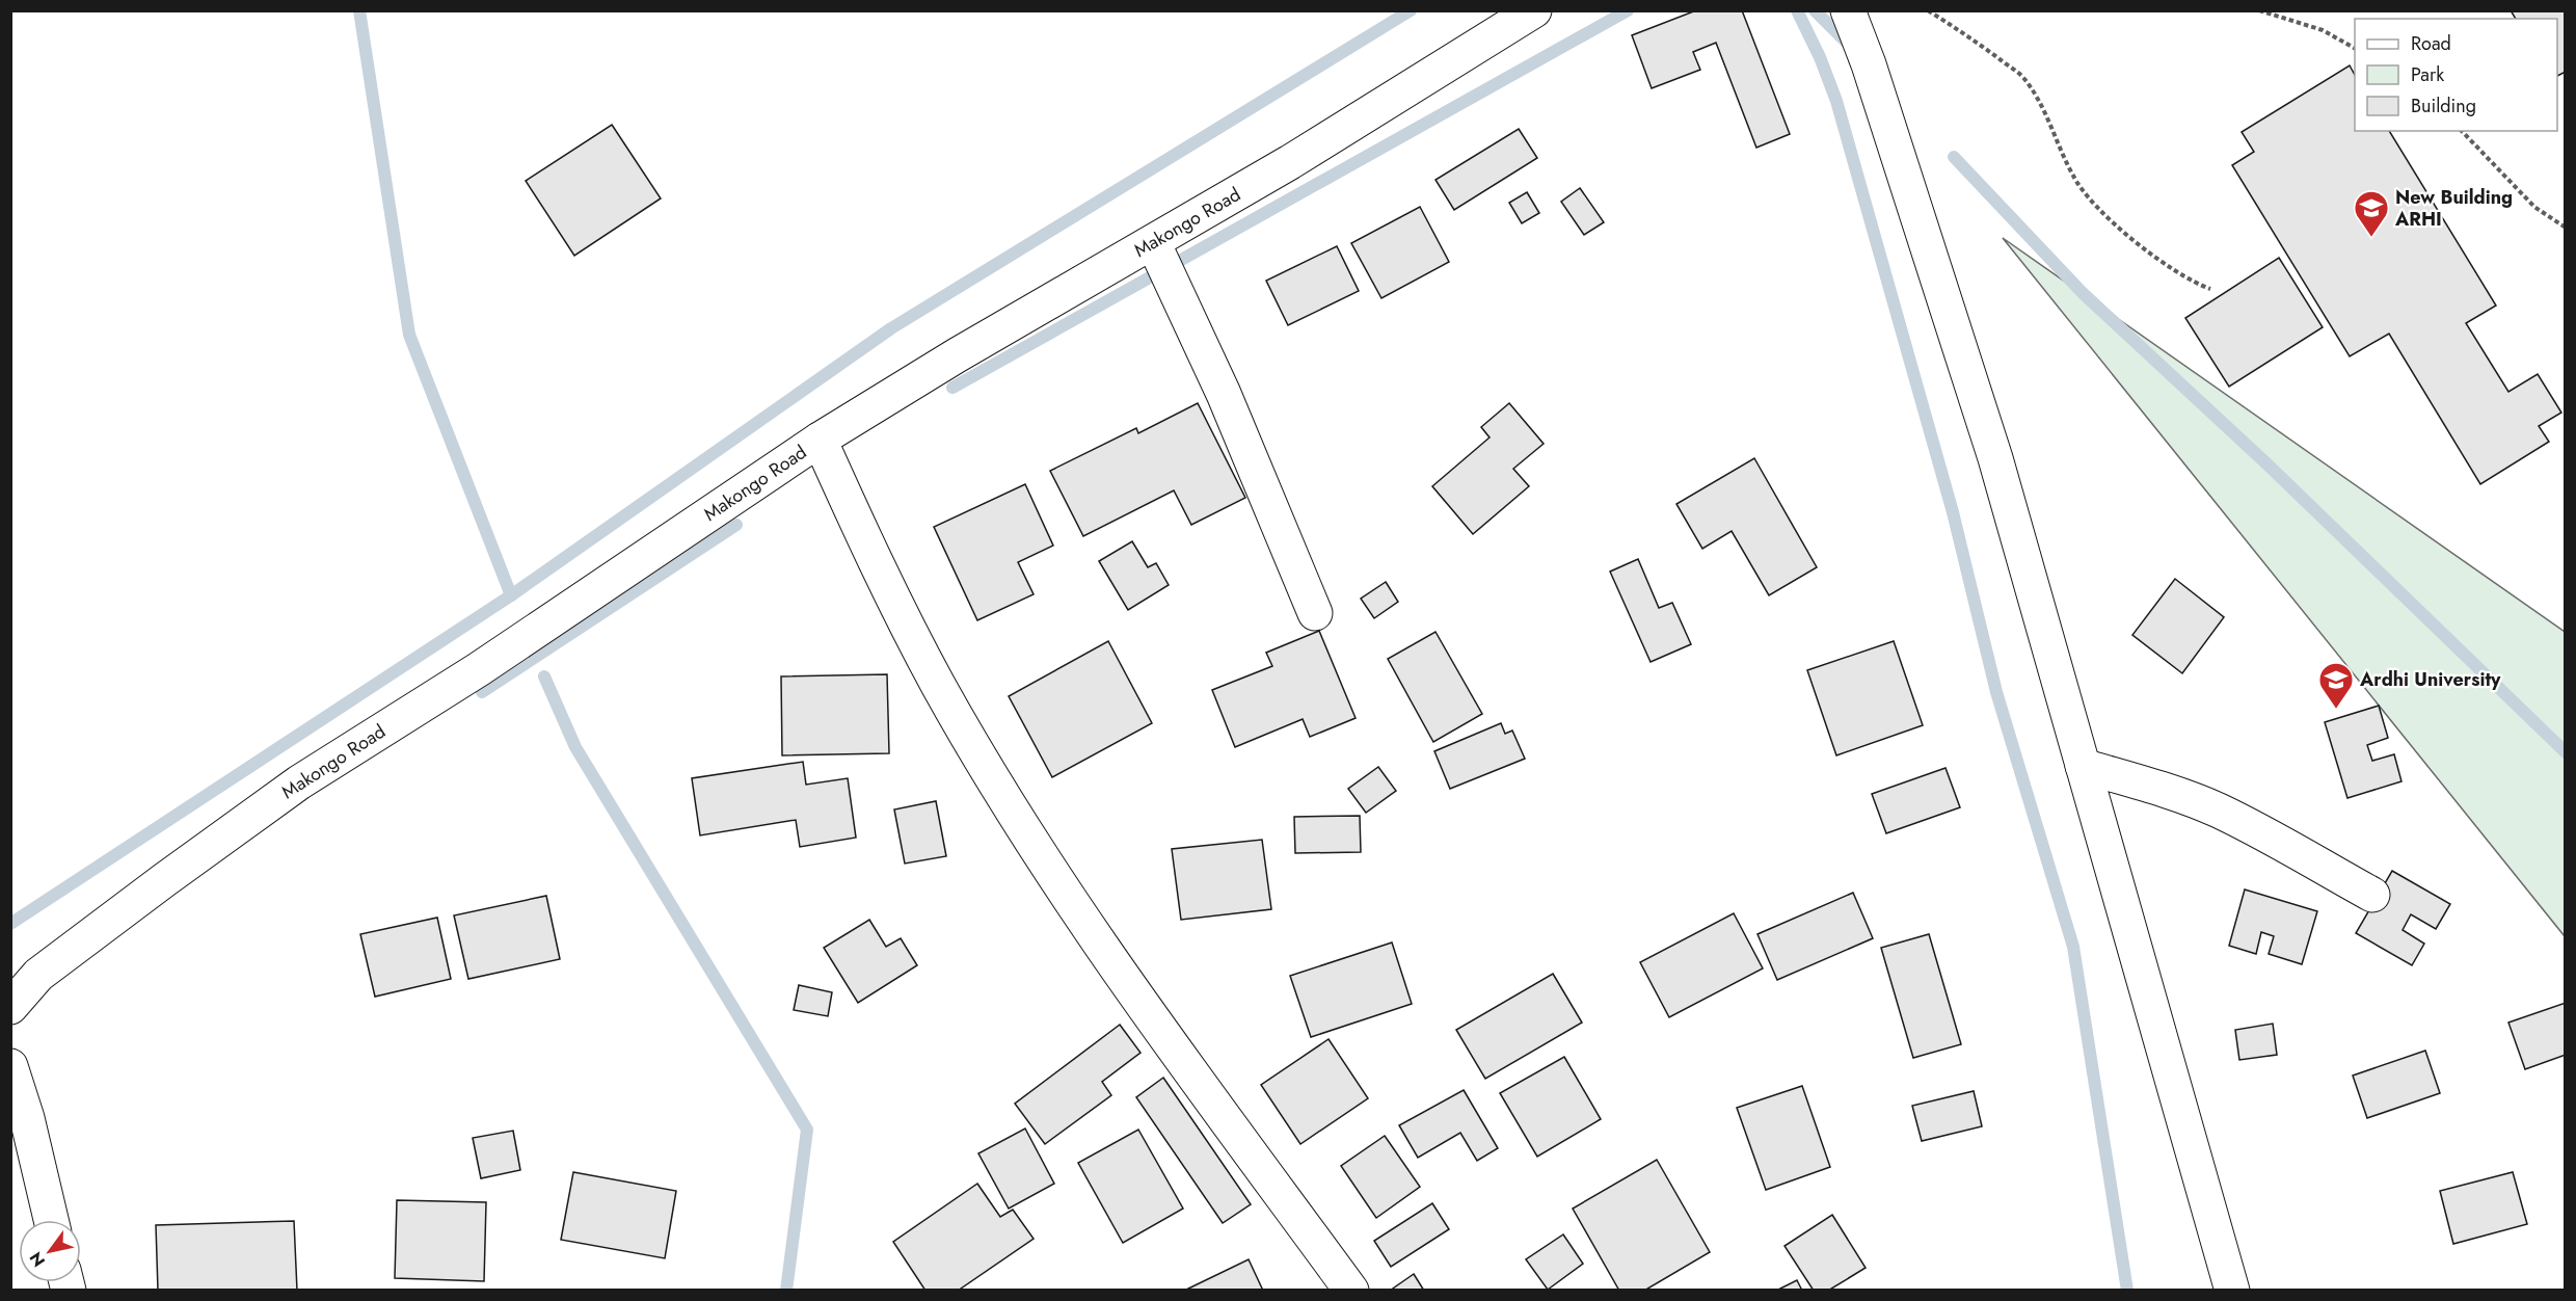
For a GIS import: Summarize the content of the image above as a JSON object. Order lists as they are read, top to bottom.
{
  "streets": {
    "street": ["Makongo Road"]
  },
  "places": {
    "school or university": ["New Building ARHI", "Ardhi University"]
  },
  "legend": ["Road", "Park", "Building"],
  "north": "bottom left"
}
